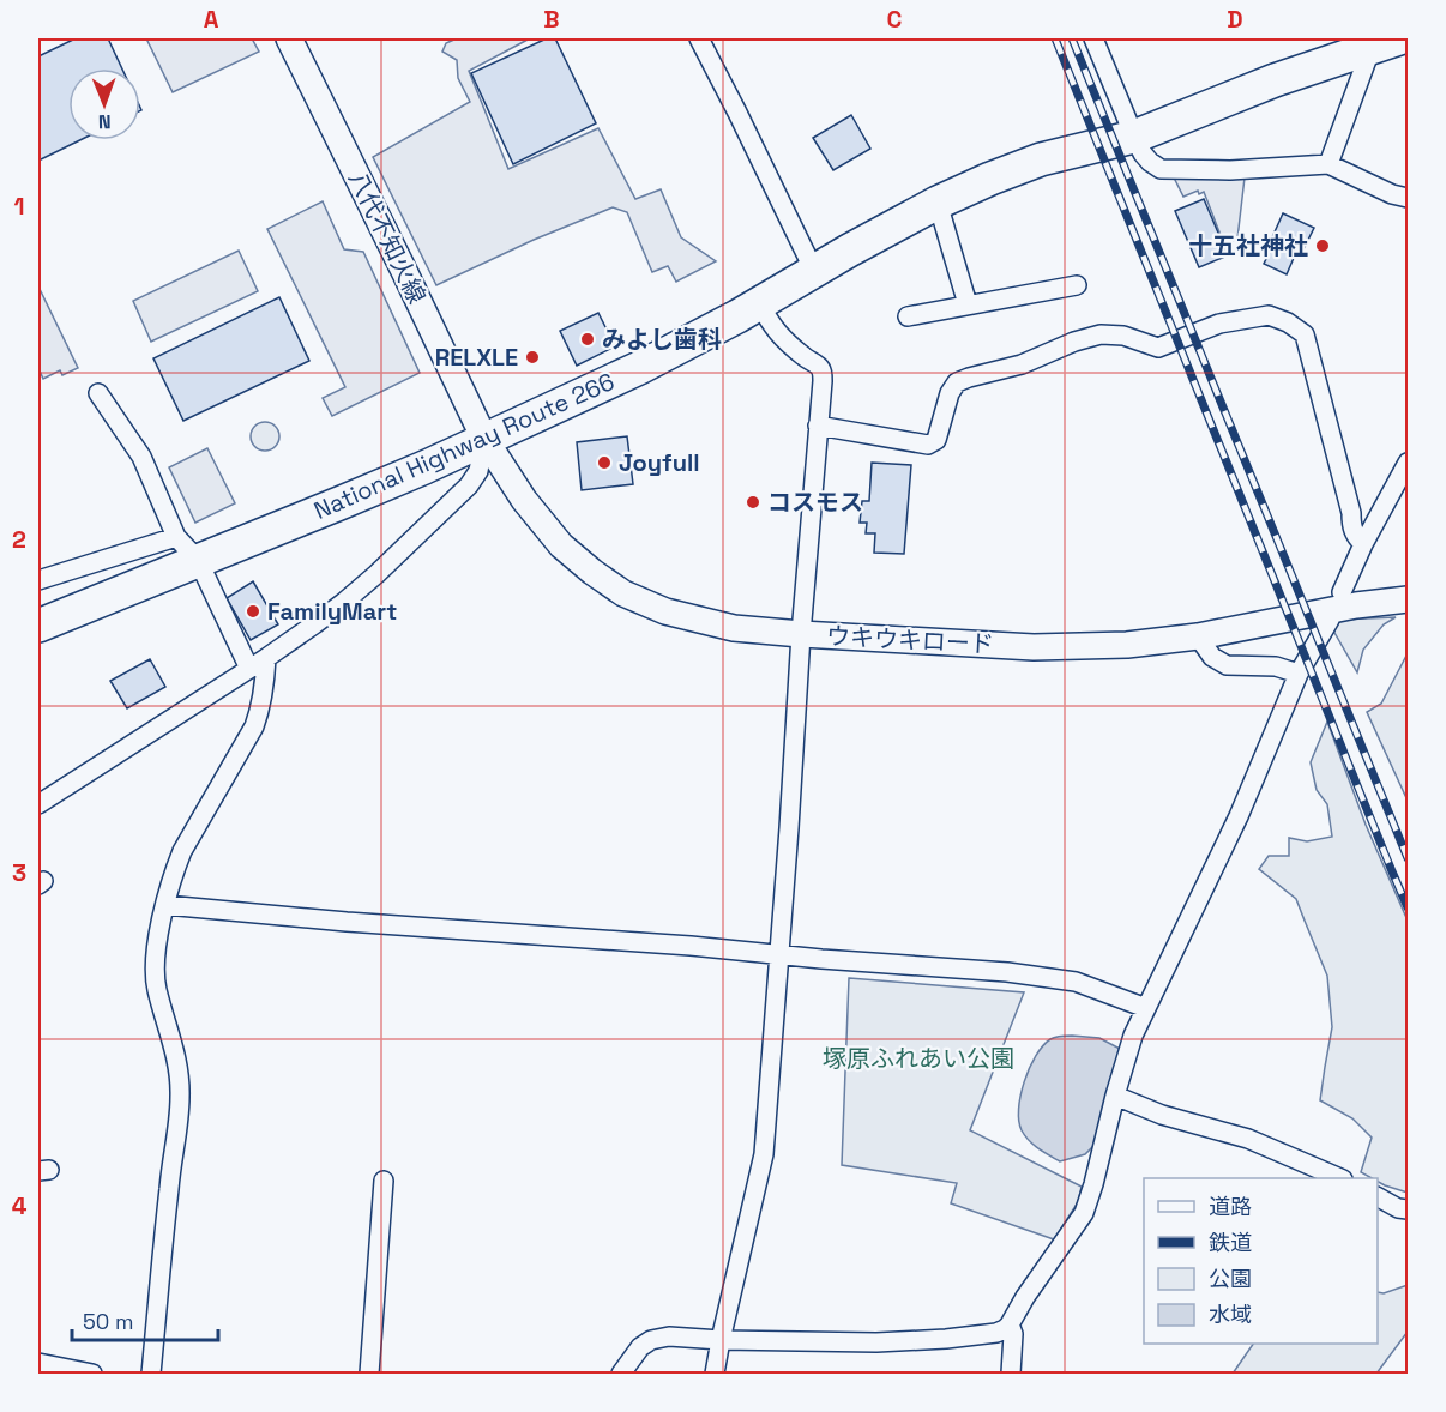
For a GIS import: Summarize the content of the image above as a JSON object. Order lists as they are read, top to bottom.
{
  "streets": {
    "highway": ["National Highway Route 266"],
    "street": ["八代不知火線", "ウキウキロード"]
  },
  "crossings": [
    ["八代不知火線", "National Highway Route 266"],
    ["八代不知火線", "ウキウキロード"],
    ["National Highway Route 266", "ウキウキロード"]
  ],
  "parks": ["塚原ふれあい公園"],
  "places": [
    "十五社神社",
    "みよし歯科",
    "RELXLE",
    "Joyfull",
    "コスモス",
    "FamilyMart"
  ],
  "legend": [
    "道路",
    "鉄道",
    "公園",
    "水域"
  ],
  "scale_bar": "50 m",
  "north": "bottom",
  "grid": {
    "columns": [
      "A",
      "B",
      "C",
      "D"
    ],
    "rows": [
      "1",
      "2",
      "3",
      "4"
    ]
  }
}
